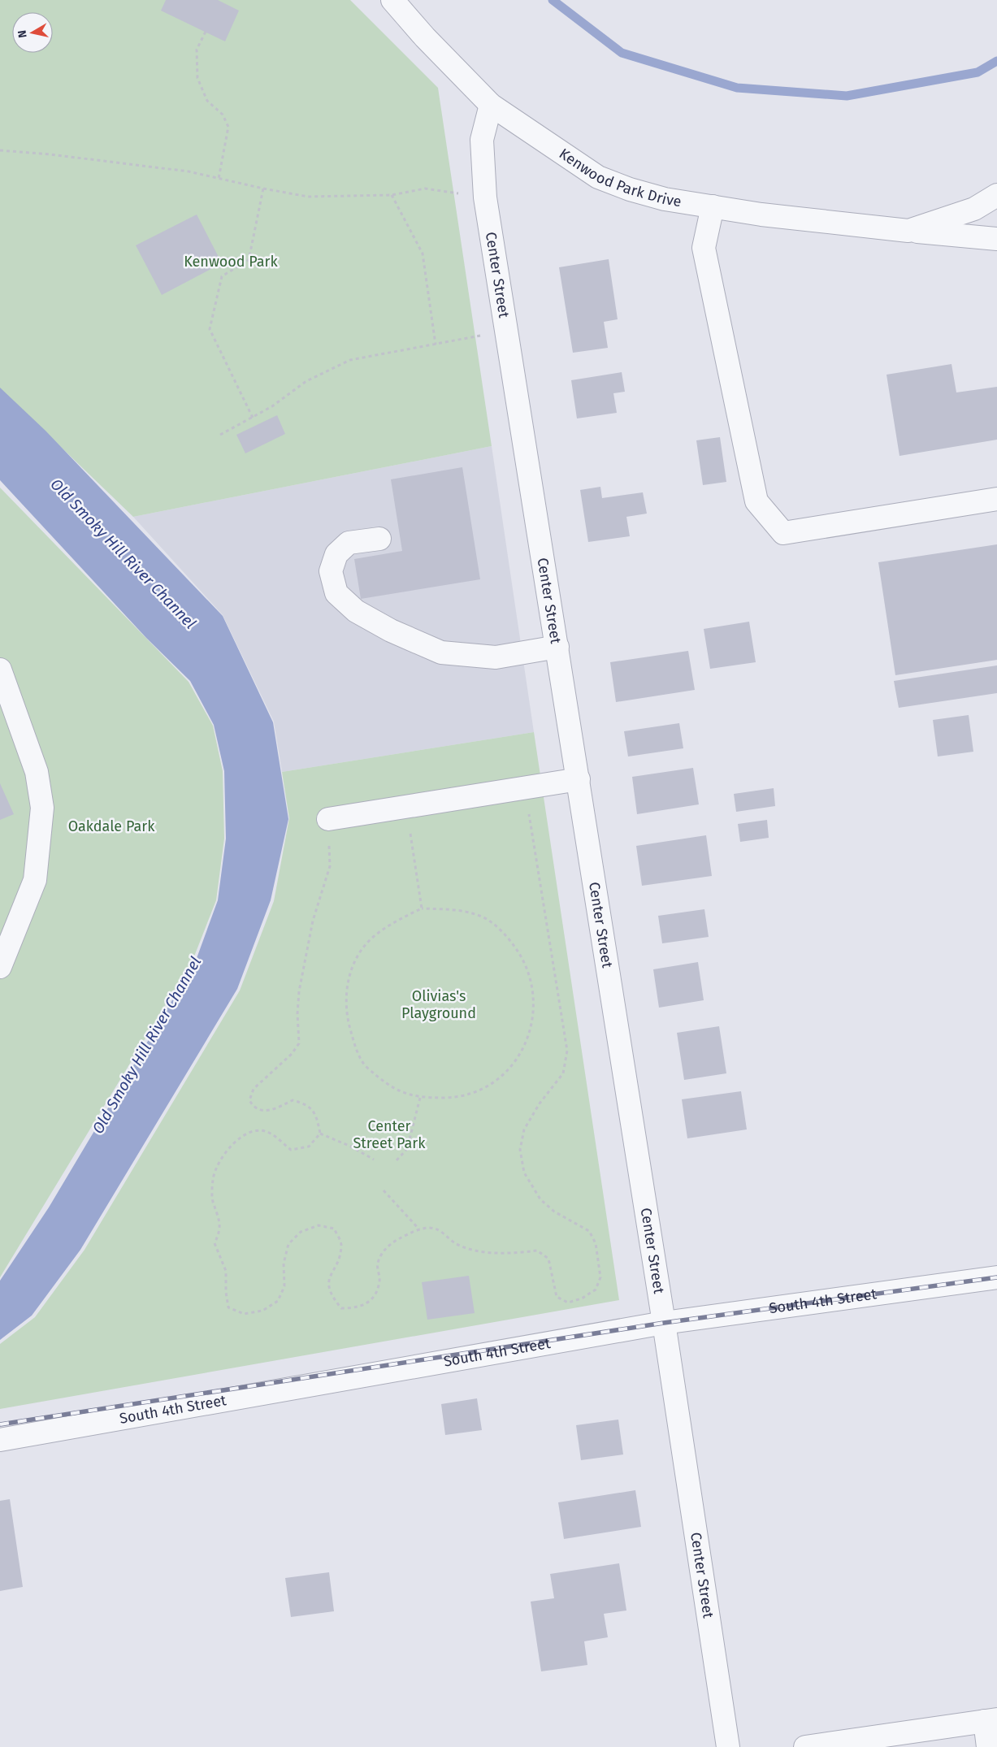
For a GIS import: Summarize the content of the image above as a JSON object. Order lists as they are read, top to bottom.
{
  "streets": {
    "street": ["Kenwood Park Drive", "Center Street", "South 4th Street"]
  },
  "crossings": [
    ["Kenwood Park Drive", "Center Street"],
    ["Center Street", "South 4th Street"]
  ],
  "water": ["Old Smoky Hill River Channel"],
  "parks": [
    "Kenwood Park",
    "Oakdale Park",
    "Olivias's Playground",
    "Center Street Park"
  ],
  "north": "left"
}
